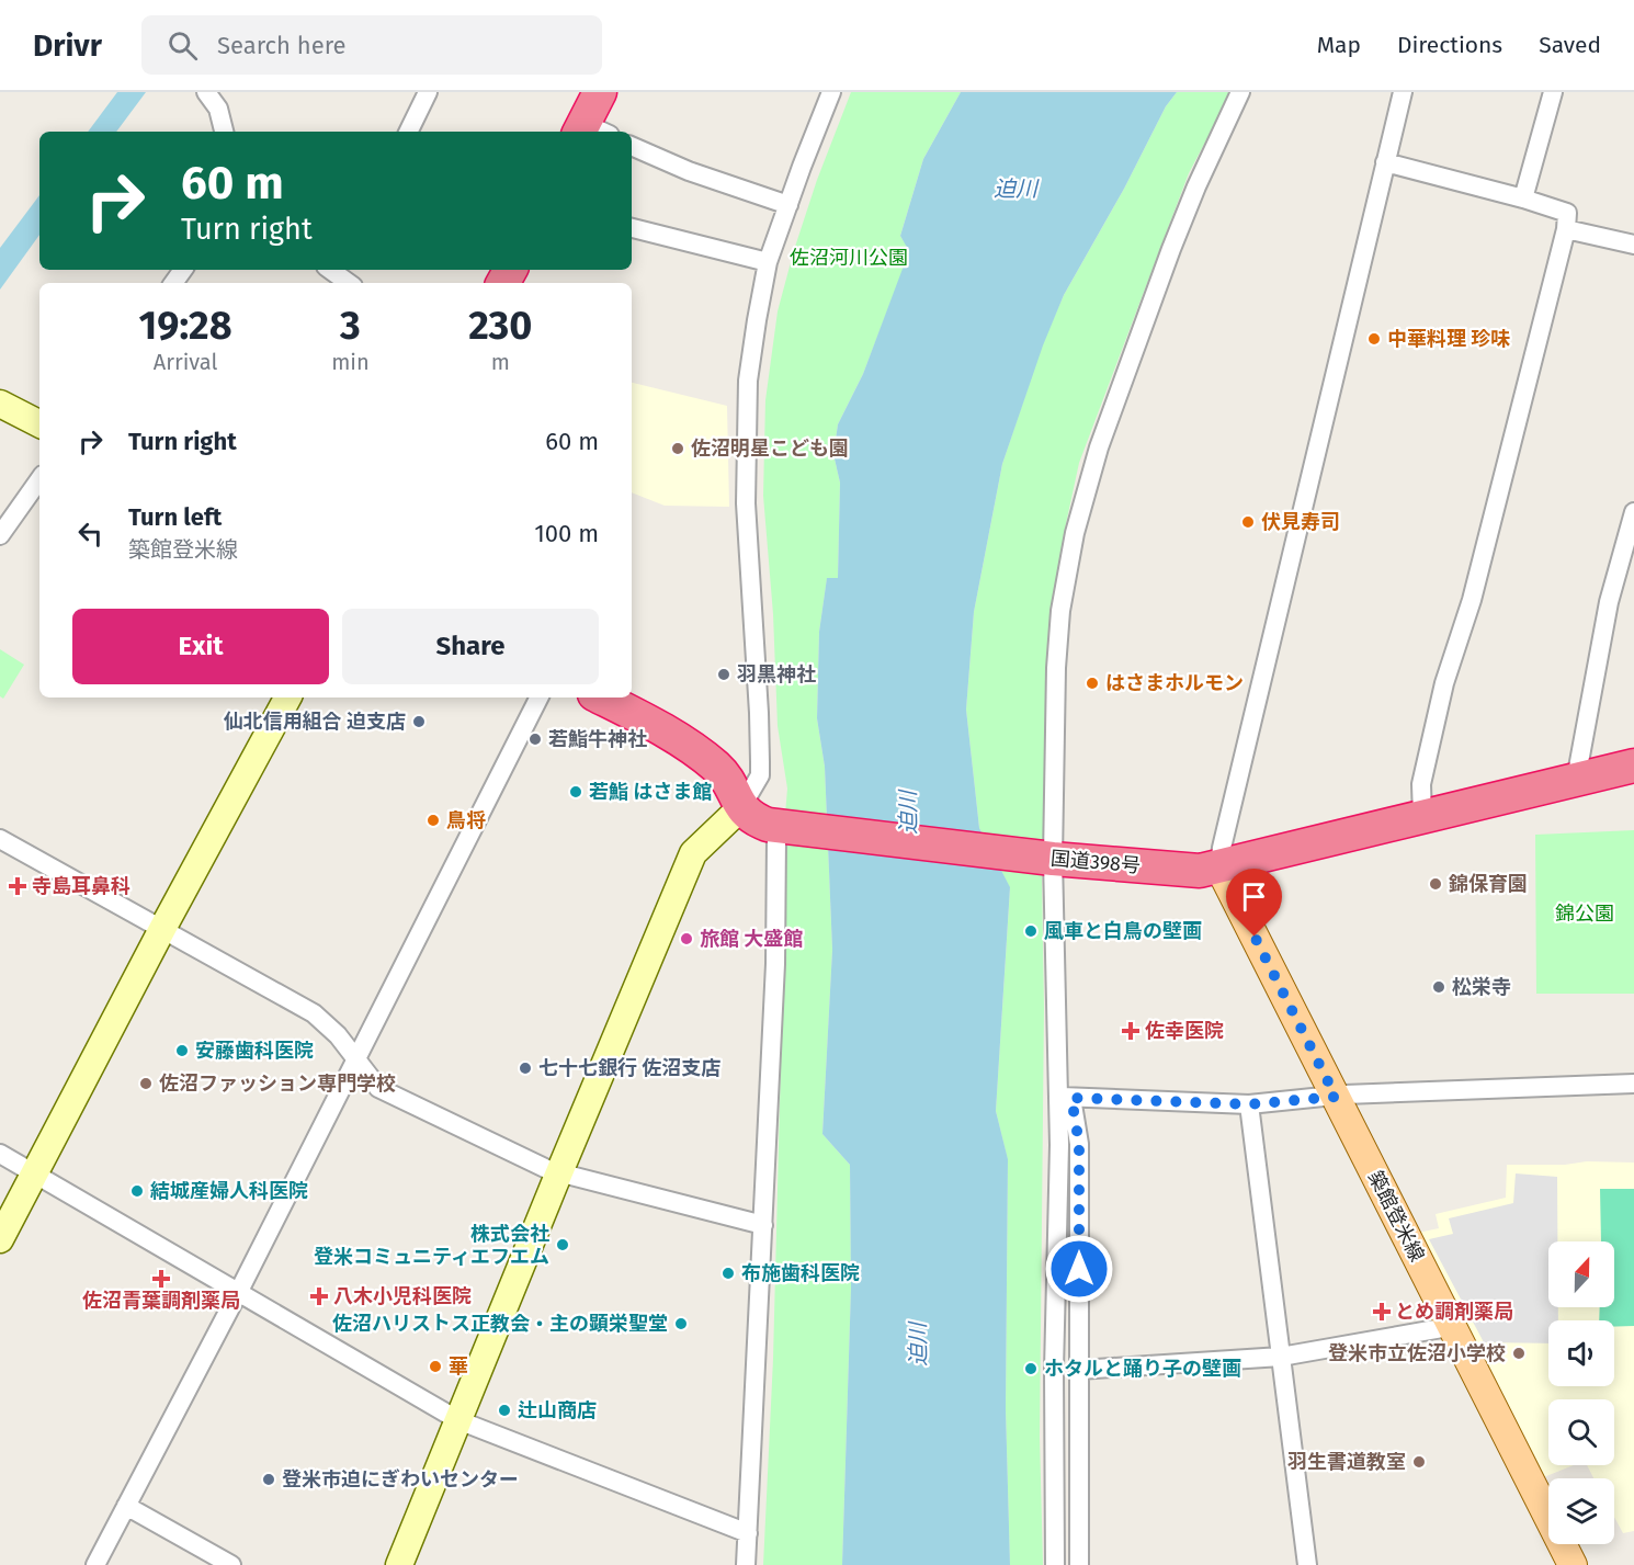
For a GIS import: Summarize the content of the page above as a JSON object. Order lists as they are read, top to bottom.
{
  "streets": {
    "highway": ["国道398号"],
    "main road": ["築館登米線"]
  },
  "crossings": [
    ["国道398号", "築館登米線"]
  ],
  "water": ["迫川"],
  "parks": ["佐沼河川公園", "錦公園"],
  "places": {
    "other": [
      "中華料理 珍味",
      "佐沼明星こども園",
      "伏見寿司",
      "羽黒神社",
      "はさまホルモン",
      "仙北信用組合 迫支店",
      "若鮨牛神社",
      "若鮨 はさま館",
      "鳥将",
      "錦保育園",
      "風車と白鳥の壁画",
      "旅館 大盛館",
      "松栄寺",
      "安藤歯科医院",
      "七十七銀行 佐沼支店",
      "佐沼ファッション専門学校",
      "結城産婦人科医院",
      "株式会社 登米コミュニティエフエム",
      "布施歯科医院",
      "佐沼ハリストス正教会・主の顕栄聖堂",
      "登米市立佐沼小学校",
      "華",
      "ホタルと踊り子の壁画",
      "辻山商店",
      "羽生書道教室",
      "登米市迫にぎわいセンター"
    ],
    "health": [
      "寺島耳鼻科",
      "佐幸医院",
      "佐沼青葉調剤薬局",
      "八木小児科医院",
      "とめ調剤薬局"
    ]
  },
  "north": "top",
  "page": {
    "header": "Drivr",
    "search": "Search here",
    "nav": ["Map", "Directions", "Saved"],
    "turn": ["60 m", "Turn right"],
    "eta": [
      "19:28",
      "Arrival",
      "3",
      "min",
      "230",
      "m"
    ],
    "list": [
      {
        "name": "Turn right",
        "value": "60 m"
      },
      {
        "name": "Turn left",
        "note": "築館登米線",
        "value": "100 m"
      }
    ],
    "buttons": ["Exit", "Share"]
  }
}
